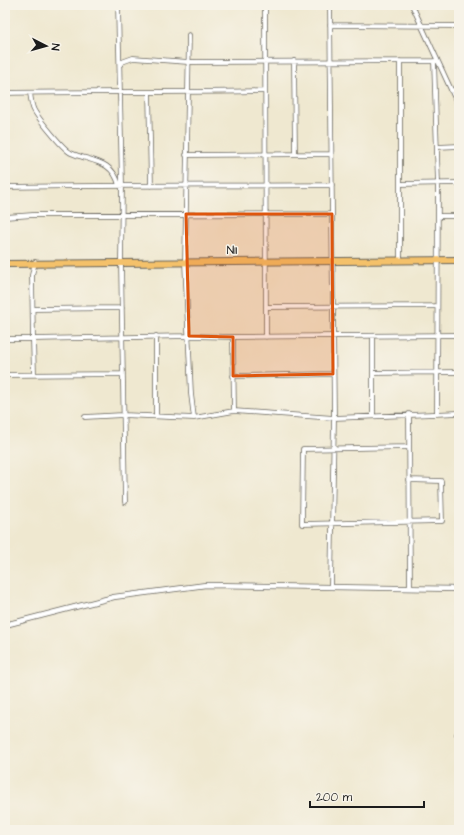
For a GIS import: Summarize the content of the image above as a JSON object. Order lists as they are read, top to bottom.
{
  "streets": {
    "main road": ["N11"]
  },
  "scale_bar": "200 m",
  "north": "right"
}
